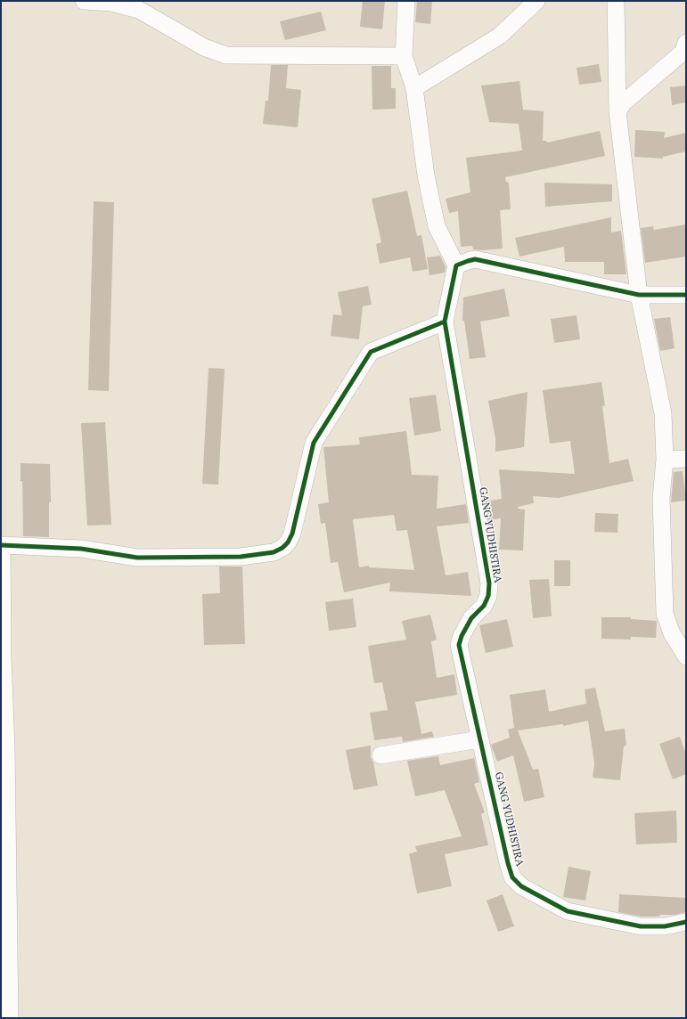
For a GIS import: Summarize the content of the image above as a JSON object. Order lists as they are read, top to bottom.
{
  "streets": {
    "street": ["GANG YUDHISTIRA"]
  }
}
